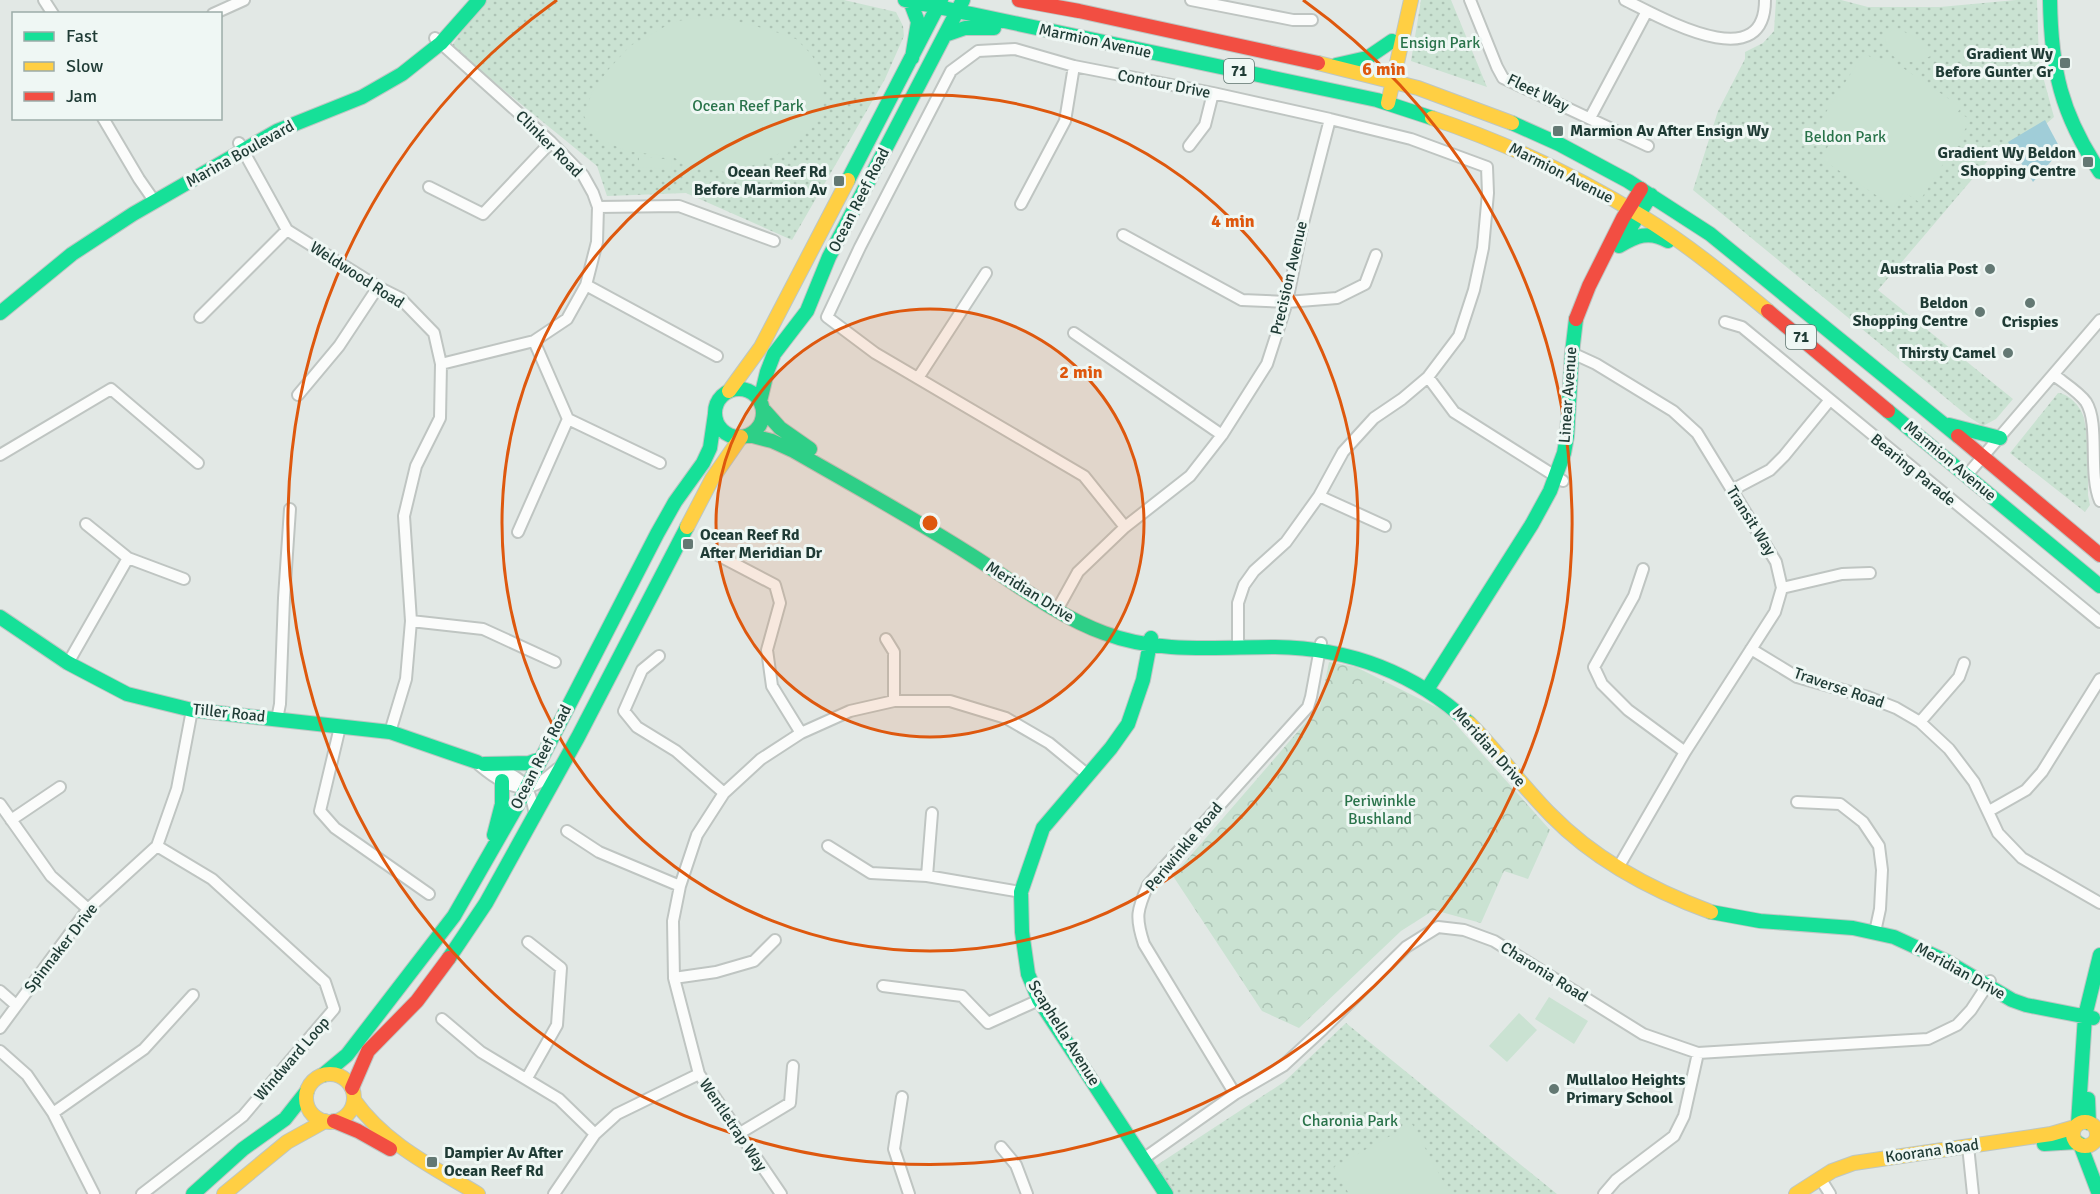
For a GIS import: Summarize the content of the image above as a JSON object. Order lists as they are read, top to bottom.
{
  "streets": {
    "main road": [
      "Marmion Avenue",
      "71",
      "Marina Boulevard",
      "Ocean Reef Road",
      "Linear Avenue",
      "Meridian Drive",
      "Tiller Road",
      "Scaphella Avenue",
      "Koorana Road"
    ],
    "street": [
      "Contour Drive",
      "Fleet Way",
      "Clinker Road",
      "Weldwood Road",
      "Precision Avenue",
      "Bearing Parade",
      "Transit Way",
      "Traverse Road",
      "Periwinkle Road",
      "Spinnaker Drive",
      "Charonia Road",
      "Windward Loop",
      "Wentletrap Way"
    ]
  },
  "crossings": [
    ["Marmion Avenue", "Ocean Reef Road"],
    ["Marmion Avenue", "Linear Avenue"],
    ["Contour Drive", "Precision Avenue"],
    ["Contour Drive", "Meridian Drive"],
    ["Clinker Road", "Marina Boulevard"],
    ["Clinker Road", "Weldwood Road"],
    ["Marina Boulevard", "Weldwood Road"],
    ["Ocean Reef Road", "Meridian Drive"],
    ["Ocean Reef Road", "Tiller Road"],
    ["Weldwood Road", "Tiller Road"],
    ["Precision Avenue", "Meridian Drive"],
    ["Linear Avenue", "Transit Way"],
    ["Linear Avenue", "Meridian Drive"],
    ["Meridian Drive", "Periwinkle Road"],
    ["Meridian Drive", "Charonia Road"],
    ["Meridian Drive", "Scaphella Avenue"],
    ["Tiller Road", "Spinnaker Drive"],
    ["Periwinkle Road", "Charonia Road"],
    ["Spinnaker Drive", "Windward Loop"],
    ["Charonia Road", "Scaphella Avenue"],
    ["Scaphella Avenue", "Wentletrap Way"]
  ],
  "parks": [
    "Ensign Park",
    "Ocean Reef Park",
    "Beldon Park",
    "Periwinkle Bushland",
    "Charonia Park"
  ],
  "places": {
    "transit": [
      "Gradient Wy Before Gunter Gr",
      "Marmion Av After Ensign Wy",
      "Gradient Wy Beldon Shopping Centre",
      "Ocean Reef Rd Before Marmion Av",
      "Ocean Reef Rd After Meridian Dr",
      "Dampier Av After Ocean Reef Rd"
    ],
    "other": [
      "Australia Post",
      "Crispies",
      "Beldon Shopping Centre",
      "Thirsty Camel",
      "Mullaloo Heights Primary School"
    ]
  },
  "legend": ["Fast", "Slow", "Jam"],
  "rings": ["6 min", "4 min", "2 min"]
}
